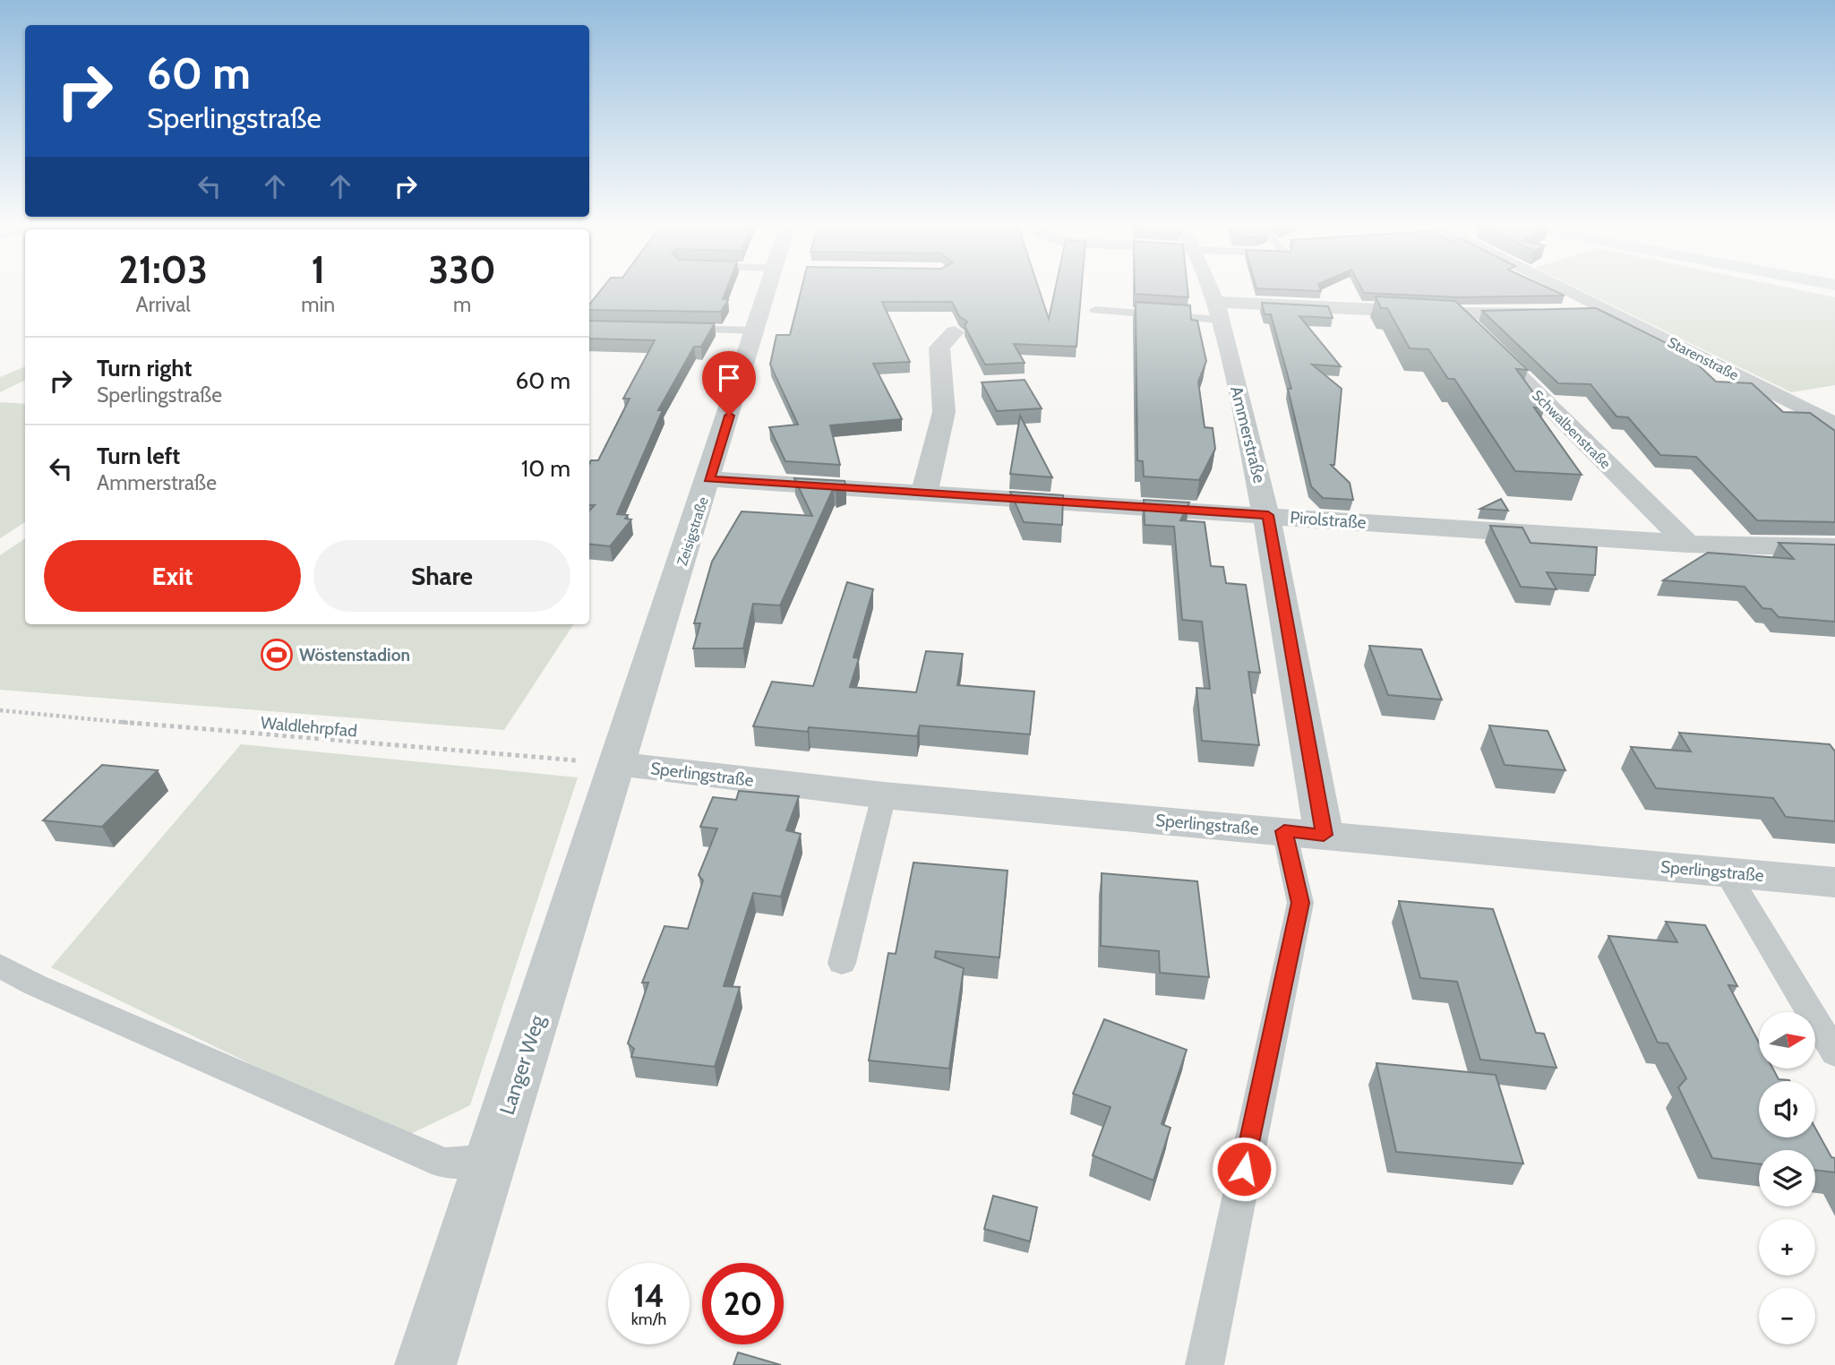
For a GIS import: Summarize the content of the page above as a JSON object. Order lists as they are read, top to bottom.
{
  "streets": {
    "street": [
      "Starenstraße",
      "Schwalbenstraße",
      "Ammerstraße",
      "Pirolstraße",
      "Zeisigstraße",
      "Sperlingstraße",
      "Langer Weg"
    ],
    "path": ["Waldlehrpfad"]
  },
  "crossings": [
    ["Schwalbenstraße", "Pirolstraße"],
    ["Ammerstraße", "Pirolstraße"],
    ["Ammerstraße", "Sperlingstraße"],
    ["Pirolstraße", "Zeisigstraße"],
    ["Zeisigstraße", "Waldlehrpfad"],
    ["Zeisigstraße", "Sperlingstraße"],
    ["Zeisigstraße", "Langer Weg"],
    ["Waldlehrpfad", "Sperlingstraße"],
    ["Waldlehrpfad", "Langer Weg"],
    ["Sperlingstraße", "Langer Weg"]
  ],
  "places": {
    "sports": ["Wöstenstadion"]
  },
  "north": "right",
  "page": {
    "turn": ["60 m", "Sperlingstraße"],
    "eta": [
      "21:03",
      "Arrival",
      "1",
      "min",
      "330",
      "m"
    ],
    "list": [
      {
        "name": "Turn right",
        "note": "Sperlingstraße",
        "value": "60 m"
      },
      {
        "name": "Turn left",
        "note": "Ammerstraße",
        "value": "10 m"
      }
    ],
    "buttons": ["Exit", "Share"],
    "map_buttons": ["+", "−"],
    "speed": "14 km/h",
    "limit": "20"
  }
}
